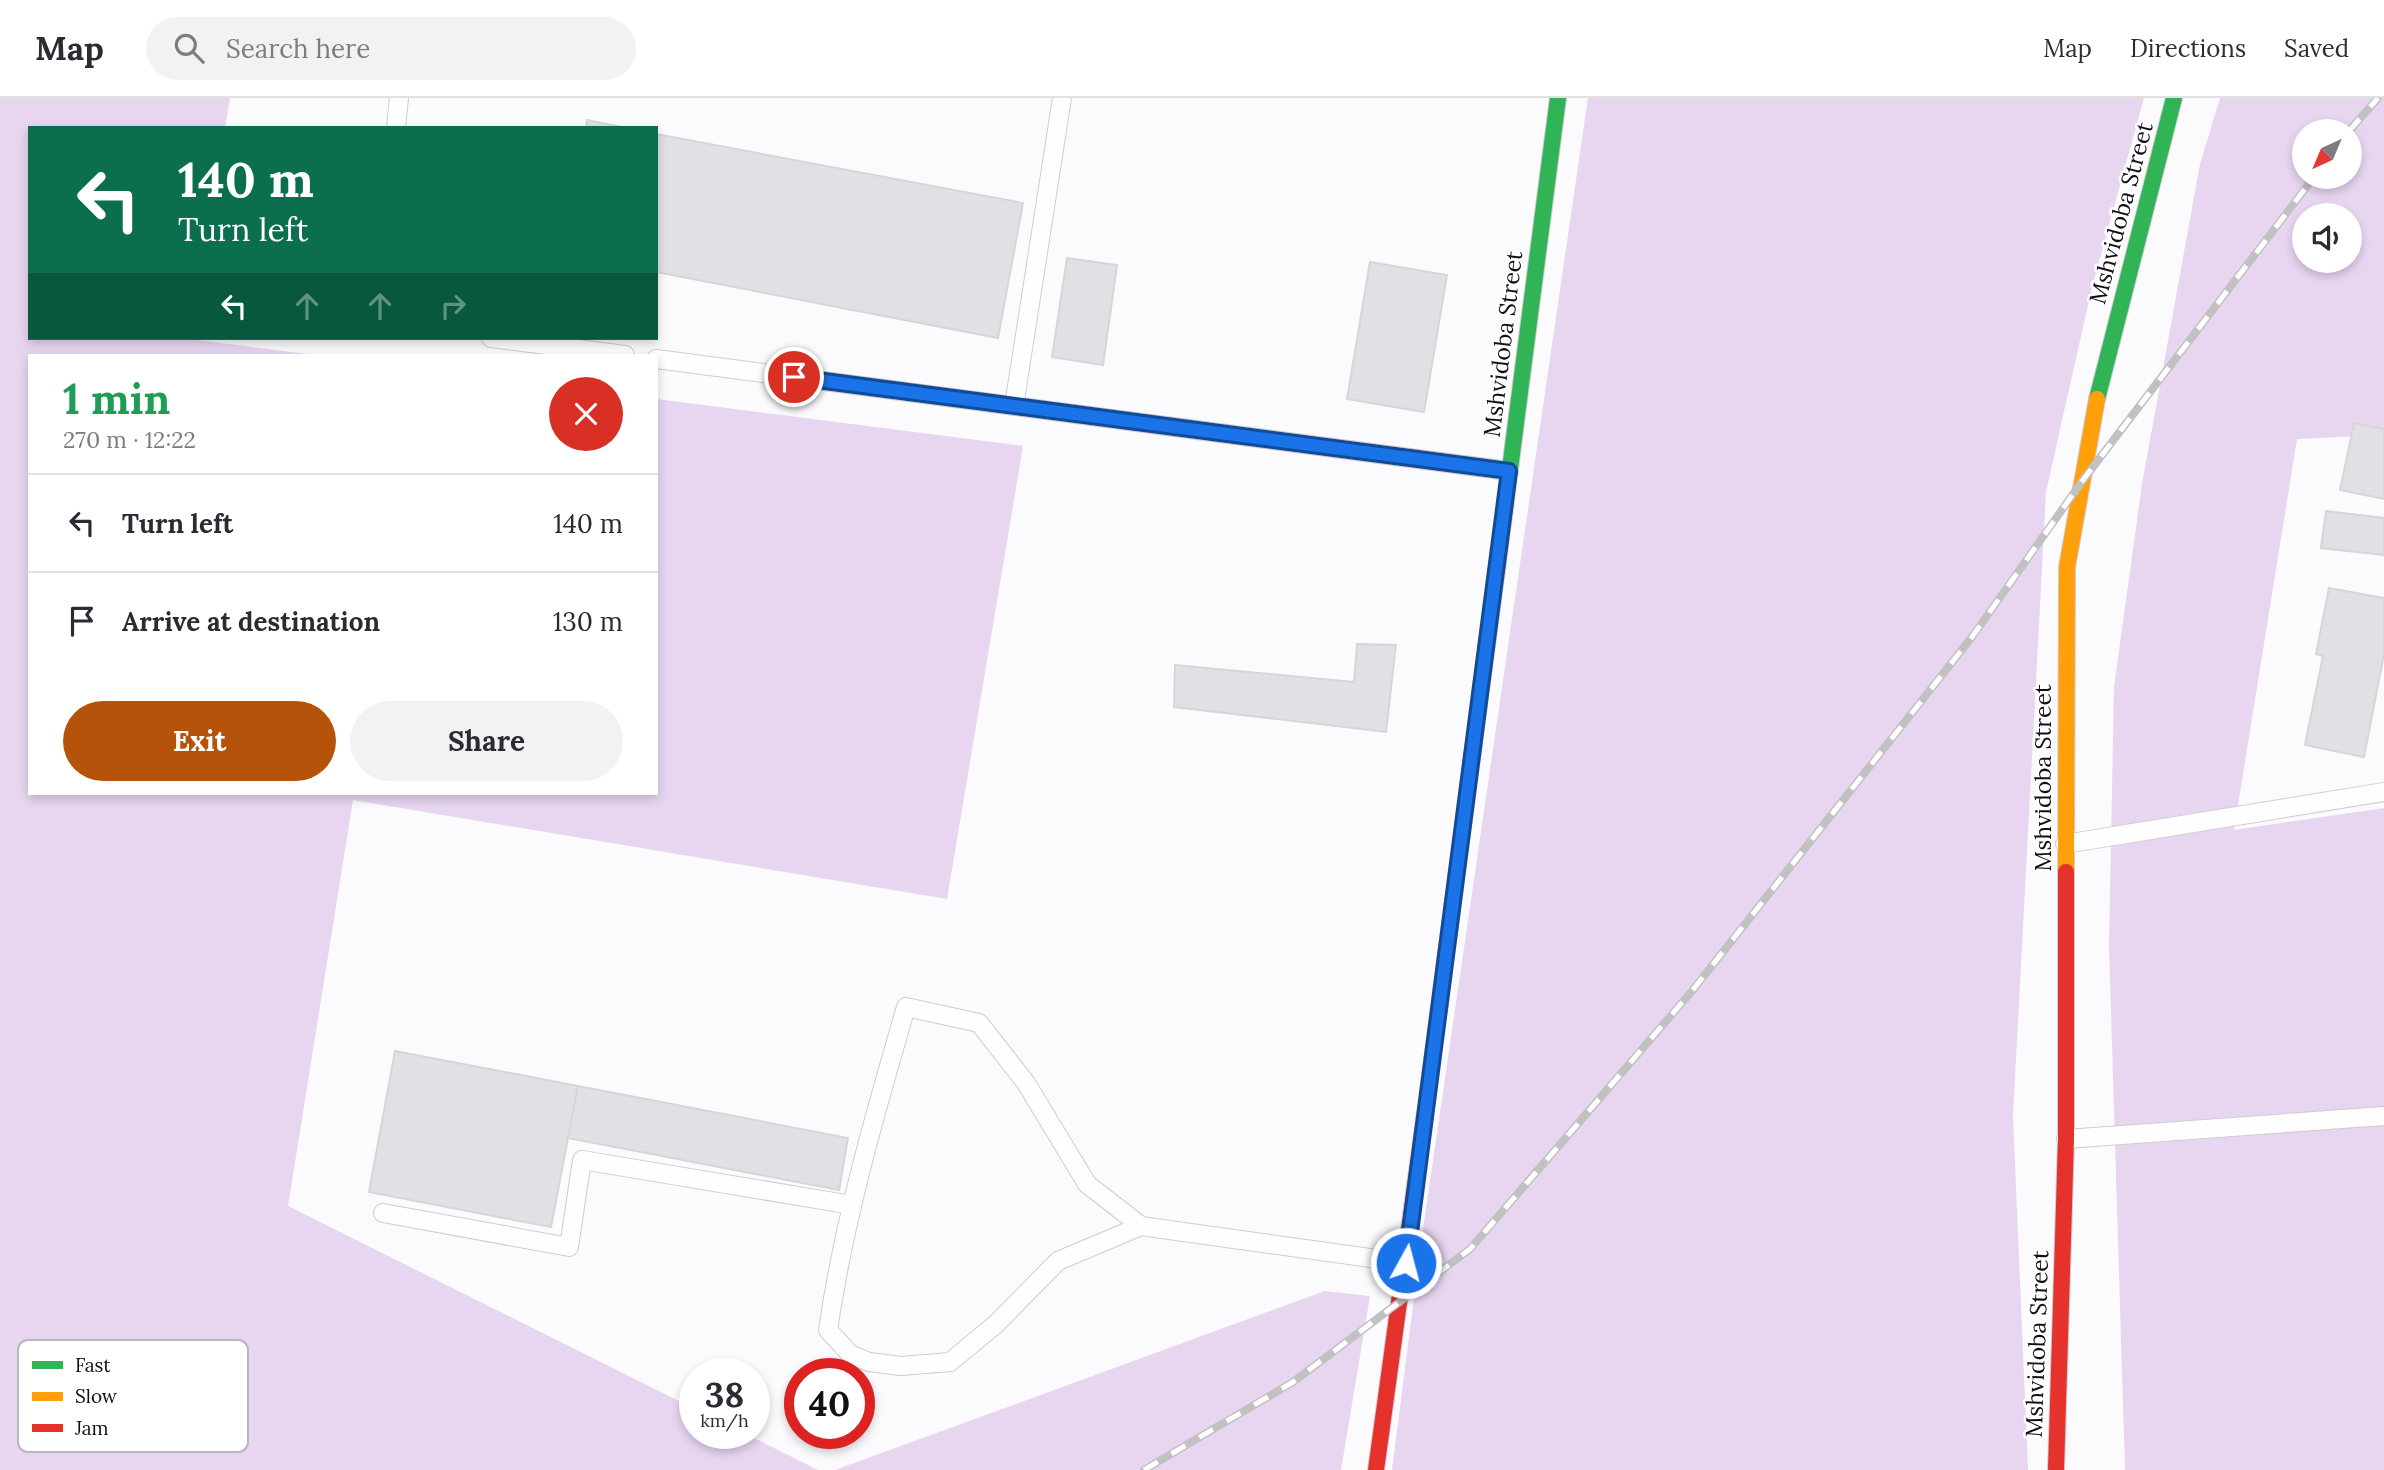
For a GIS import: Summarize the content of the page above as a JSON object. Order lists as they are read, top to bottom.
{
  "streets": {
    "main road": ["Mshvidoba Street"]
  },
  "legend": ["Fast", "Slow", "Jam"],
  "north": "bottom left",
  "page": {
    "header": "Map",
    "search": "Search here",
    "nav": ["Map", "Directions", "Saved"],
    "turn": ["140 m", "Turn left"],
    "heading": ["1 min", "270 m · 12:22"],
    "list": [
      {
        "name": "Turn left",
        "value": "140 m"
      },
      {
        "name": "Arrive at destination",
        "value": "130 m"
      }
    ],
    "buttons": ["Exit", "Share"],
    "speed": "38 km/h",
    "limit": "40"
  }
}
